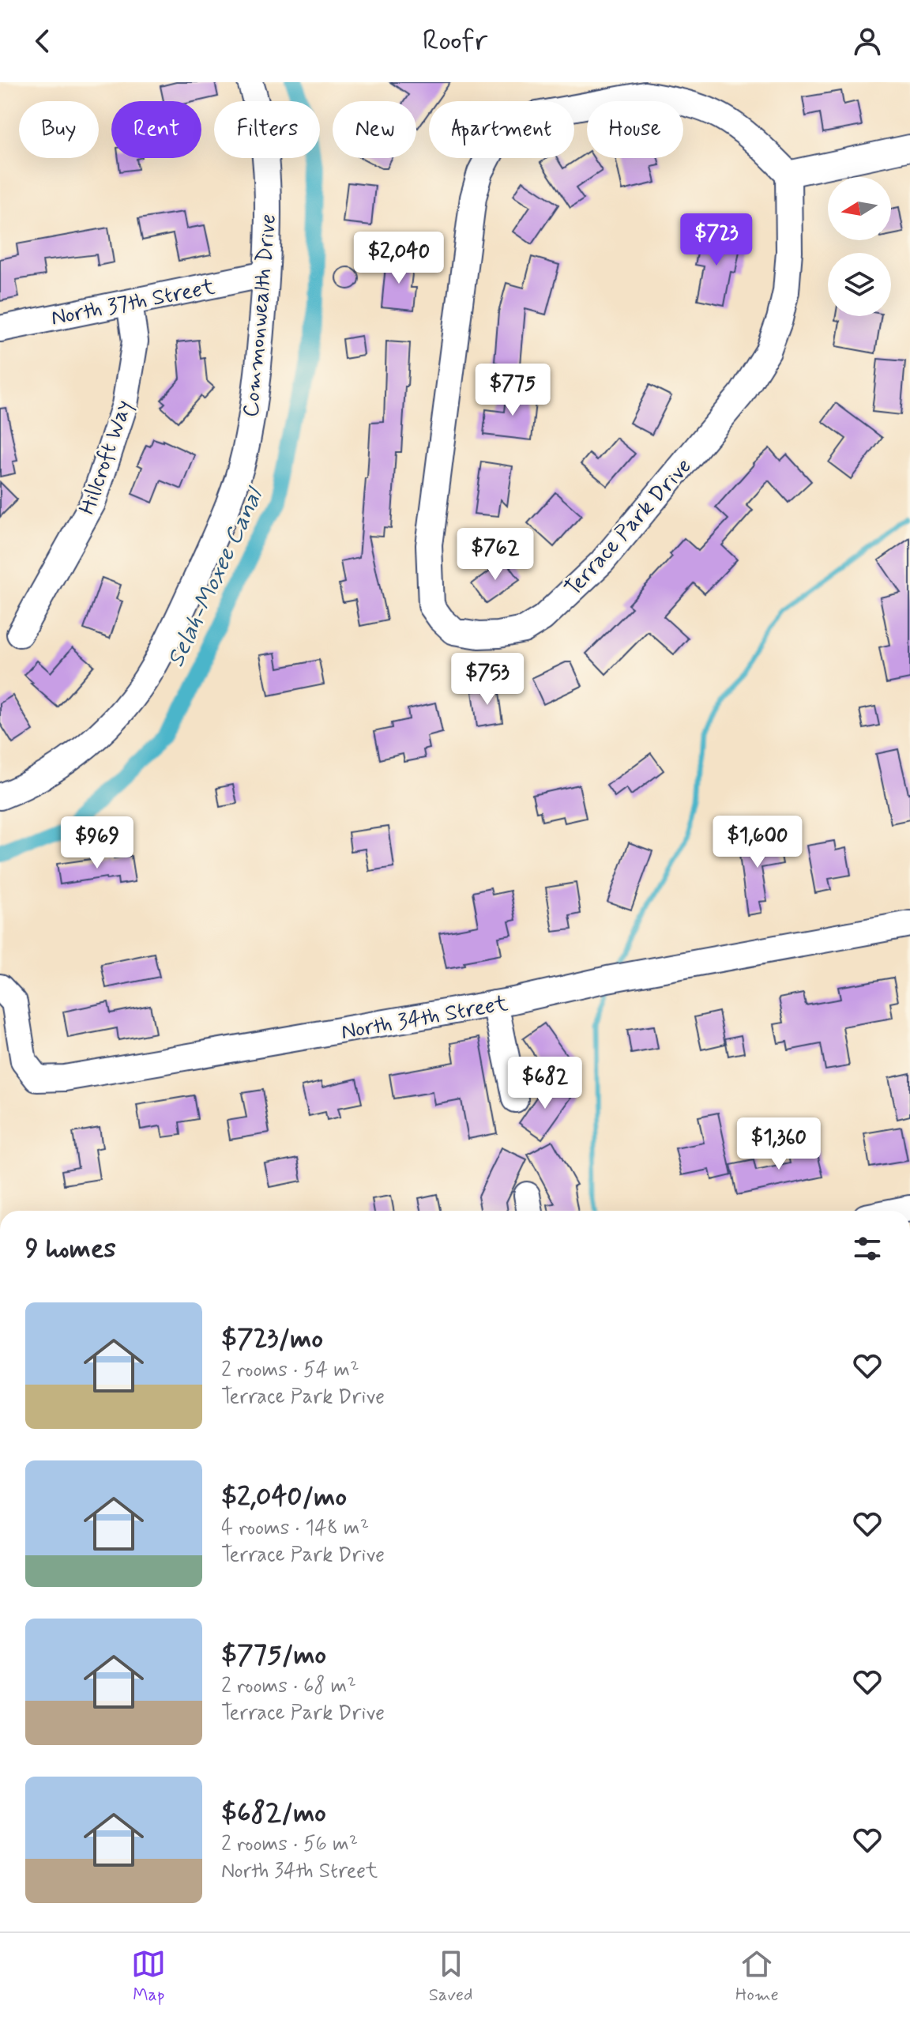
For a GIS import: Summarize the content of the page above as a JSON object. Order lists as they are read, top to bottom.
{
  "streets": {
    "street": [
      "North 37th Street",
      "Commonwealth Drive",
      "Hillcroft Way",
      "Terrace Park Drive",
      "North 34th Street"
    ]
  },
  "crossings": [
    ["North 37th Street", "Commonwealth Drive"],
    ["North 37th Street", "Hillcroft Way"]
  ],
  "water": ["Selah-Moxee Canal"],
  "north": "left",
  "page": {
    "header": "Roofr",
    "chip": [
      "Buy",
      "Rent",
      "Filters",
      "New",
      "Apartment",
      "House"
    ],
    "price": [
      "$723",
      "$2,040",
      "$775",
      "$762",
      "$753",
      "$1,600",
      "$969",
      "$682",
      "$1,360"
    ],
    "heading": "9 homes",
    "list": [
      {
        "name": "$723/mo",
        "note": "2 rooms · 54 m² · Terrace Park Drive"
      },
      {
        "name": "$2,040/mo",
        "note": "4 rooms · 148 m² · Terrace Park Drive"
      },
      {
        "name": "$775/mo",
        "note": "2 rooms · 68 m² · Terrace Park Drive"
      },
      {
        "name": "$682/mo",
        "note": "2 rooms · 56 m² · North 34th Street"
      }
    ],
    "tabs": ["Map", "Saved", "Home"]
  }
}
